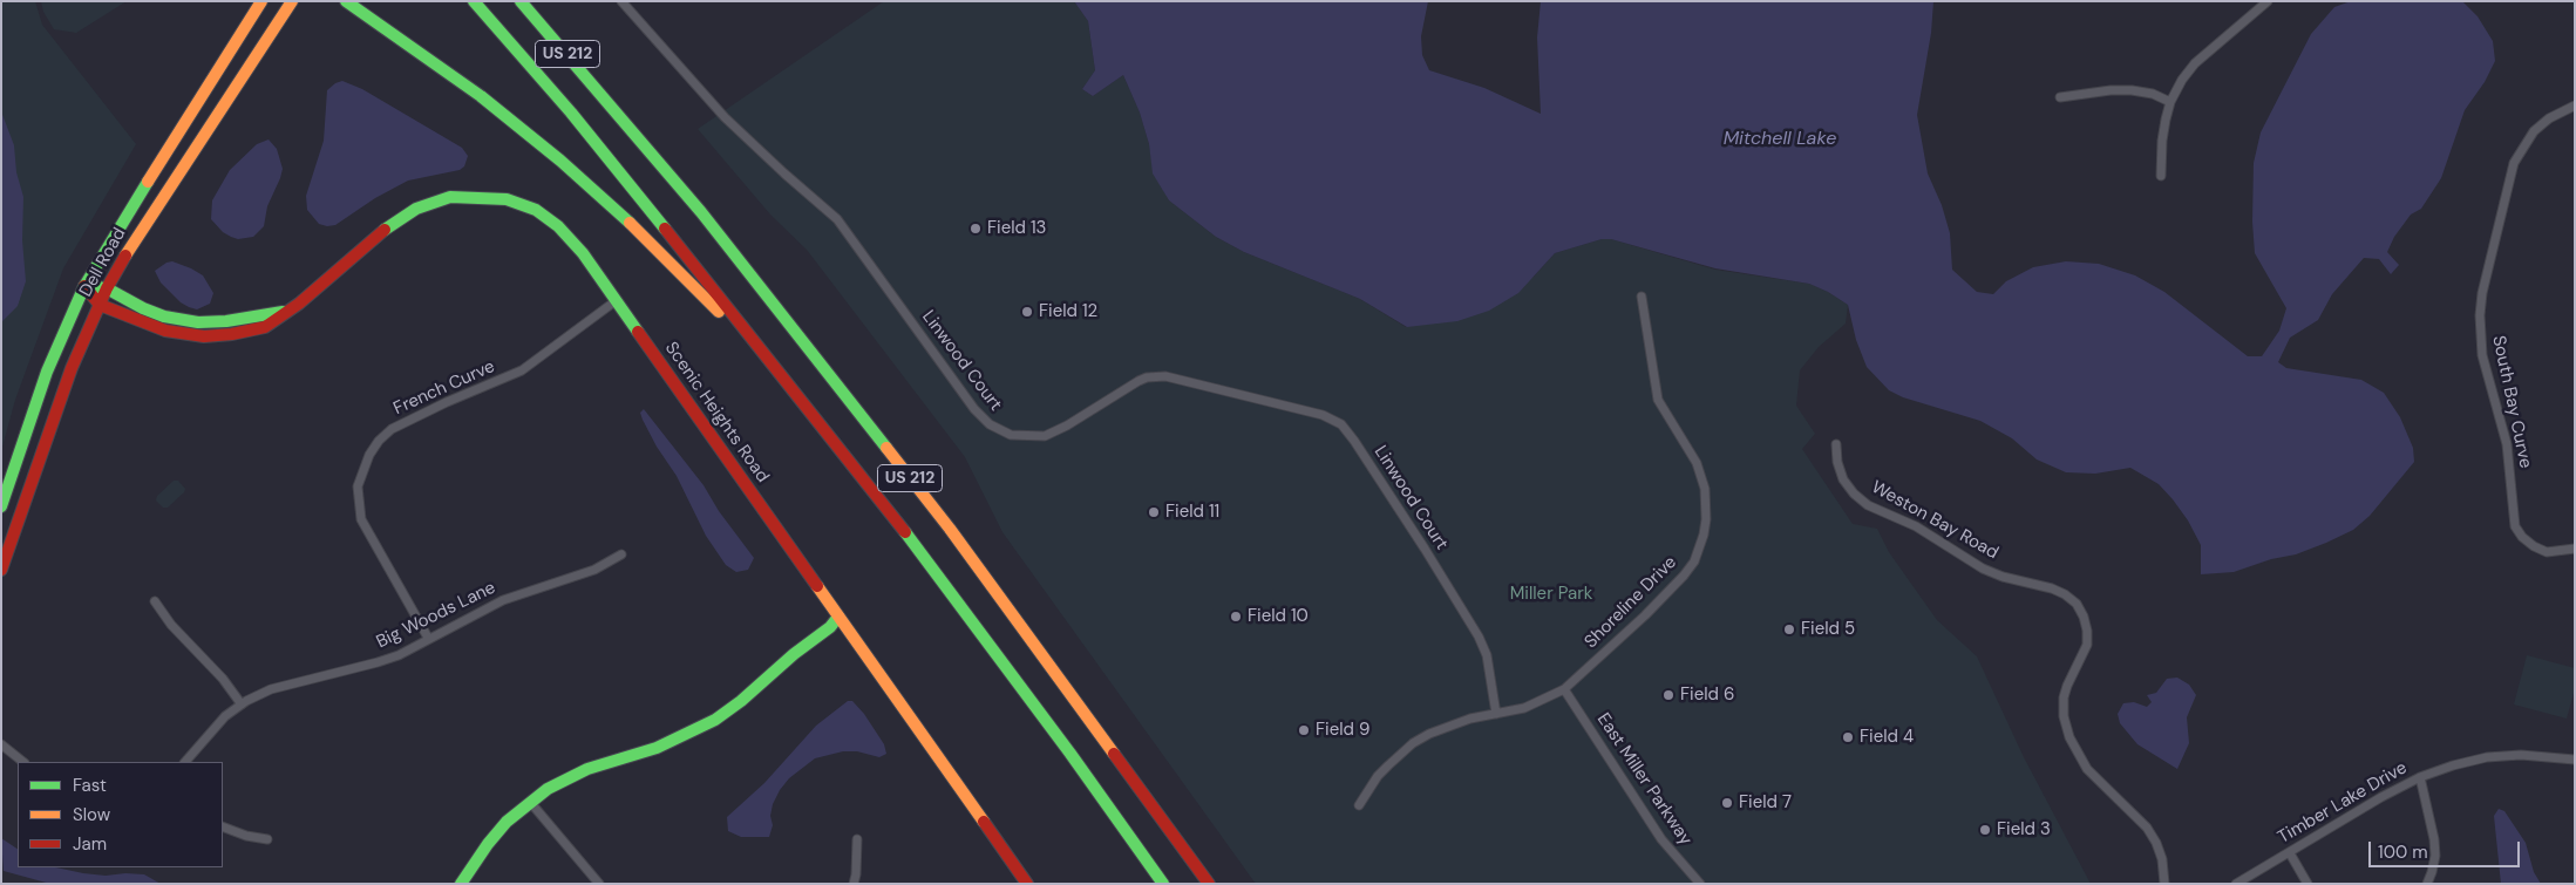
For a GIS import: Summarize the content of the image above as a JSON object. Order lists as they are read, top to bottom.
{
  "streets": {
    "main road": ["US 212", "Dell Road", "Scenic Heights Road"],
    "street": [
      "Linwood Court",
      "French Curve",
      "South Bay Curve",
      "Weston Bay Road",
      "Shoreline Drive",
      "Big Woods Lane",
      "East Miller Parkway",
      "Timber Lake Drive"
    ]
  },
  "crossings": [
    ["Dell Road", "Scenic Heights Road"],
    ["Linwood Court", "Shoreline Drive"],
    ["French Curve", "Scenic Heights Road"],
    ["French Curve", "Big Woods Lane"],
    ["Shoreline Drive", "East Miller Parkway"]
  ],
  "water": ["Mitchell Lake"],
  "parks": ["Miller Park"],
  "places": [
    "Field 13",
    "Field 12",
    "Field 11",
    "Field 10",
    "Field 5",
    "Field 6",
    "Field 9",
    "Field 4",
    "Field 7",
    "Field 3"
  ],
  "legend": ["Fast", "Slow", "Jam"],
  "scale_bar": "100 m"
}
